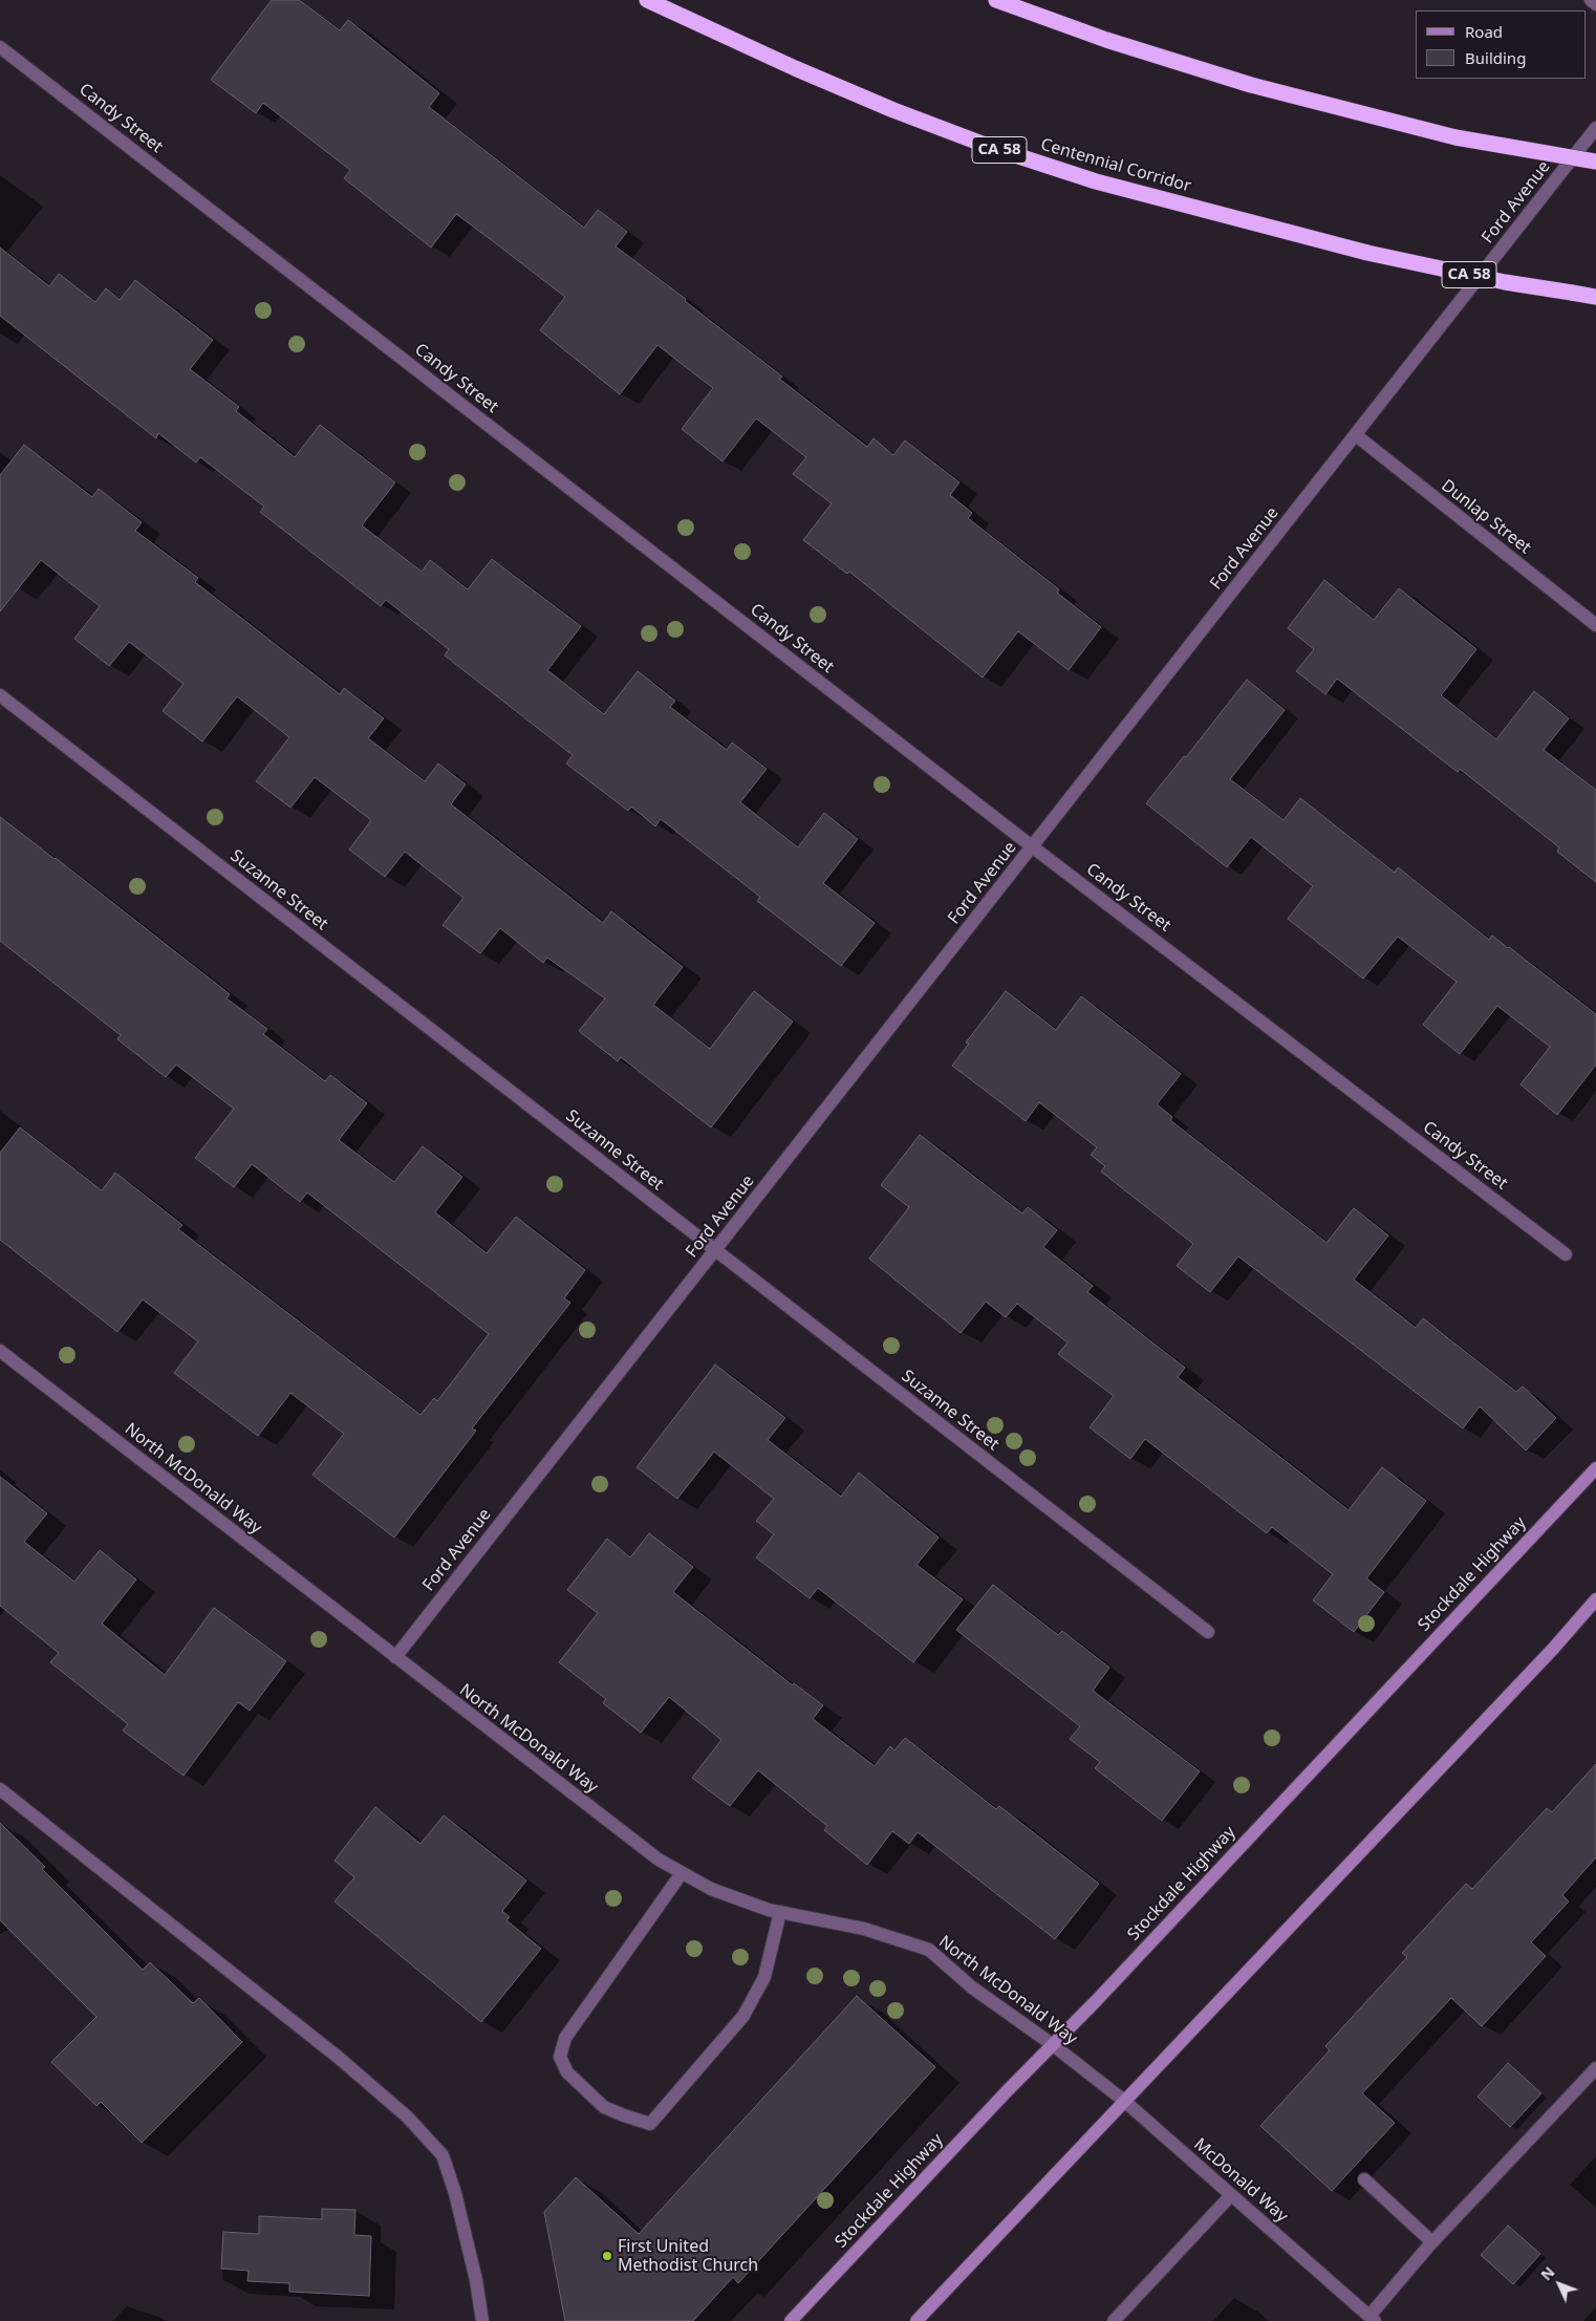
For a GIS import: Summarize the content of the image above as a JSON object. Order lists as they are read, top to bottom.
{
  "streets": {
    "highway": ["CA 58", "Centennial Corridor"],
    "main road": ["Stockdale Highway"],
    "street": [
      "Candy Street",
      "Ford Avenue",
      "Dunlap Street",
      "Suzanne Street",
      "North McDonald Way",
      "McDonald Way"
    ]
  },
  "crossings": [
    ["Candy Street", "Ford Avenue"],
    ["Ford Avenue", "Dunlap Street"],
    ["Ford Avenue", "Suzanne Street"],
    ["Ford Avenue", "North McDonald Way"],
    ["North McDonald Way", "Stockdale Highway"],
    ["North McDonald Way", "McDonald Way"]
  ],
  "places": ["First United Methodist Church"],
  "legend": ["Road", "Building"],
  "north": "top left"
}
